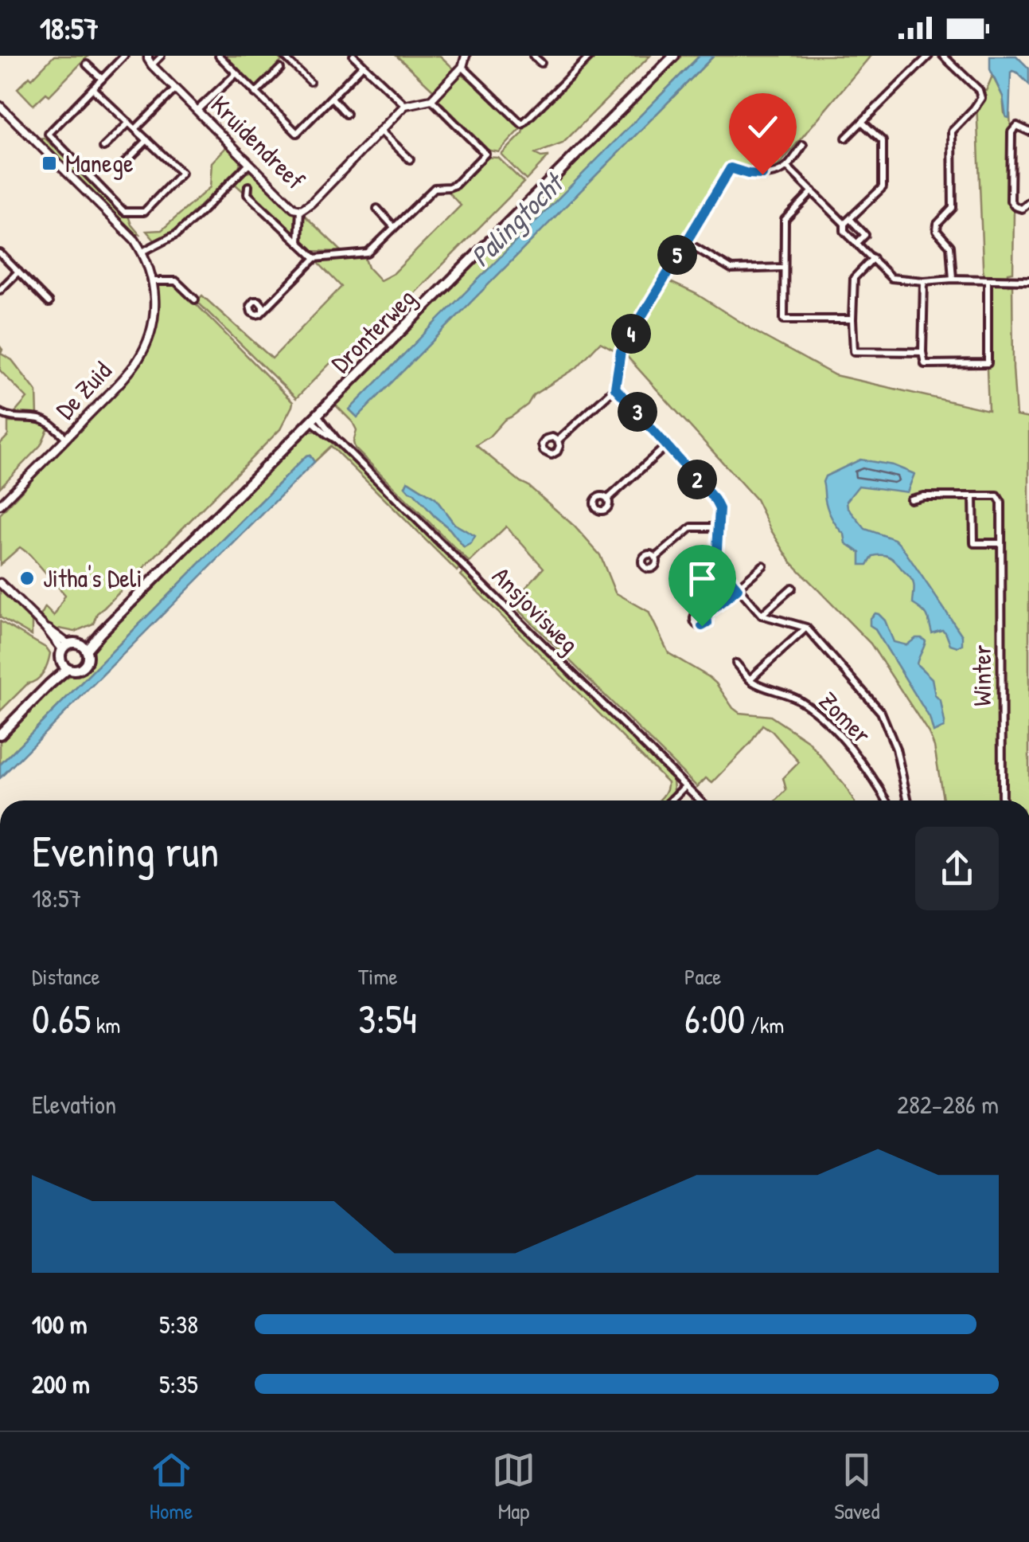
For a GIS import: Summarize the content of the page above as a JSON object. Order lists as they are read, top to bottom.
{
  "streets": {
    "main road": ["Dronterweg"],
    "street": [
      "Kruidendreef",
      "De Zuid",
      "Ansjovisweg",
      "Winter",
      "Zomer"
    ]
  },
  "crossings": [
    ["Dronterweg", "Ansjovisweg"]
  ],
  "water": ["Palingtocht"],
  "places": {
    "transit": ["Manege"],
    "other": ["Jitha's Deli"]
  },
  "page": {
    "status": "18:57",
    "pins": [
      "5",
      "4",
      "3",
      "2"
    ],
    "heading": ["Evening run", "18:57"],
    "stats": [
      ["Distance", "0.65 km"],
      ["Time", "3:54"],
      ["Pace", "6:00 /km"]
    ],
    "chart": ["Elevation", "282–286 m"],
    "list": [
      {
        "name": "100 m",
        "note": "5:38"
      },
      {
        "name": "200 m",
        "note": "5:35"
      }
    ],
    "tabs": ["Home", "Map", "Saved"]
  }
}
